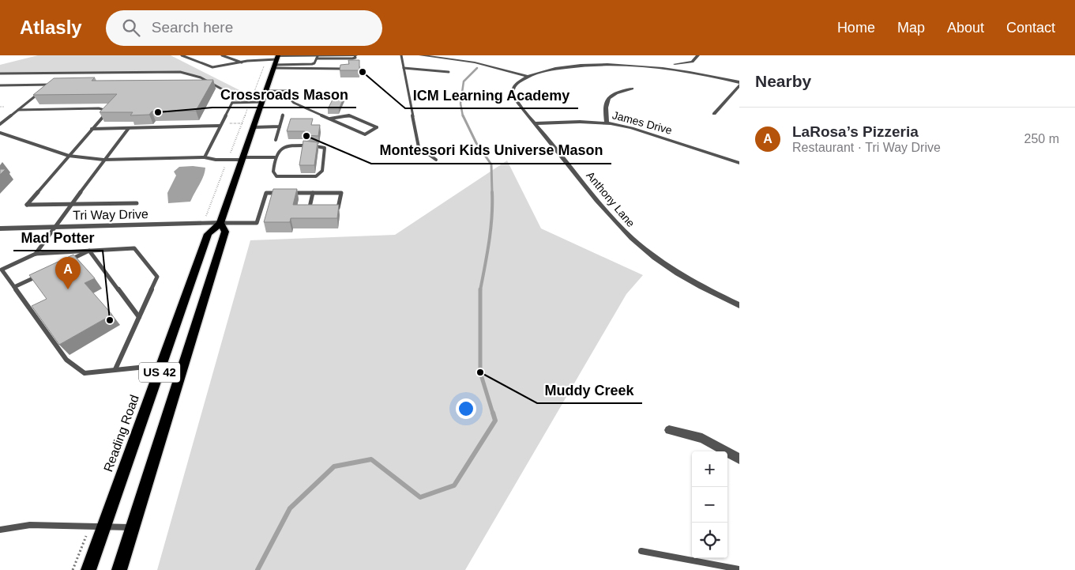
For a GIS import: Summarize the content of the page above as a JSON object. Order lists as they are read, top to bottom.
{
  "streets": {
    "main road": ["US 42", "Reading Road"],
    "street": ["James Drive", "Anthony Lane", "Tri Way Drive"]
  },
  "crossings": [
    ["James Drive", "Anthony Lane"],
    ["Tri Way Drive", "Reading Road"]
  ],
  "places": [
    "ICM Learning Academy",
    "Crossroads Mason",
    "Montessori Kids Universe Mason",
    "Mad Potter",
    "Muddy Creek"
  ],
  "page": {
    "header": "Atlasly",
    "search": "Search here",
    "nav": [
      "Home",
      "Map",
      "About",
      "Contact"
    ],
    "heading": "Nearby",
    "list": [
      {
        "mark": "A",
        "name": "LaRosa’s Pizzeria",
        "note": "Restaurant · Tri Way Drive",
        "value": "250 m"
      }
    ],
    "pins": "A",
    "map_buttons": ["+", "−"]
  }
}
